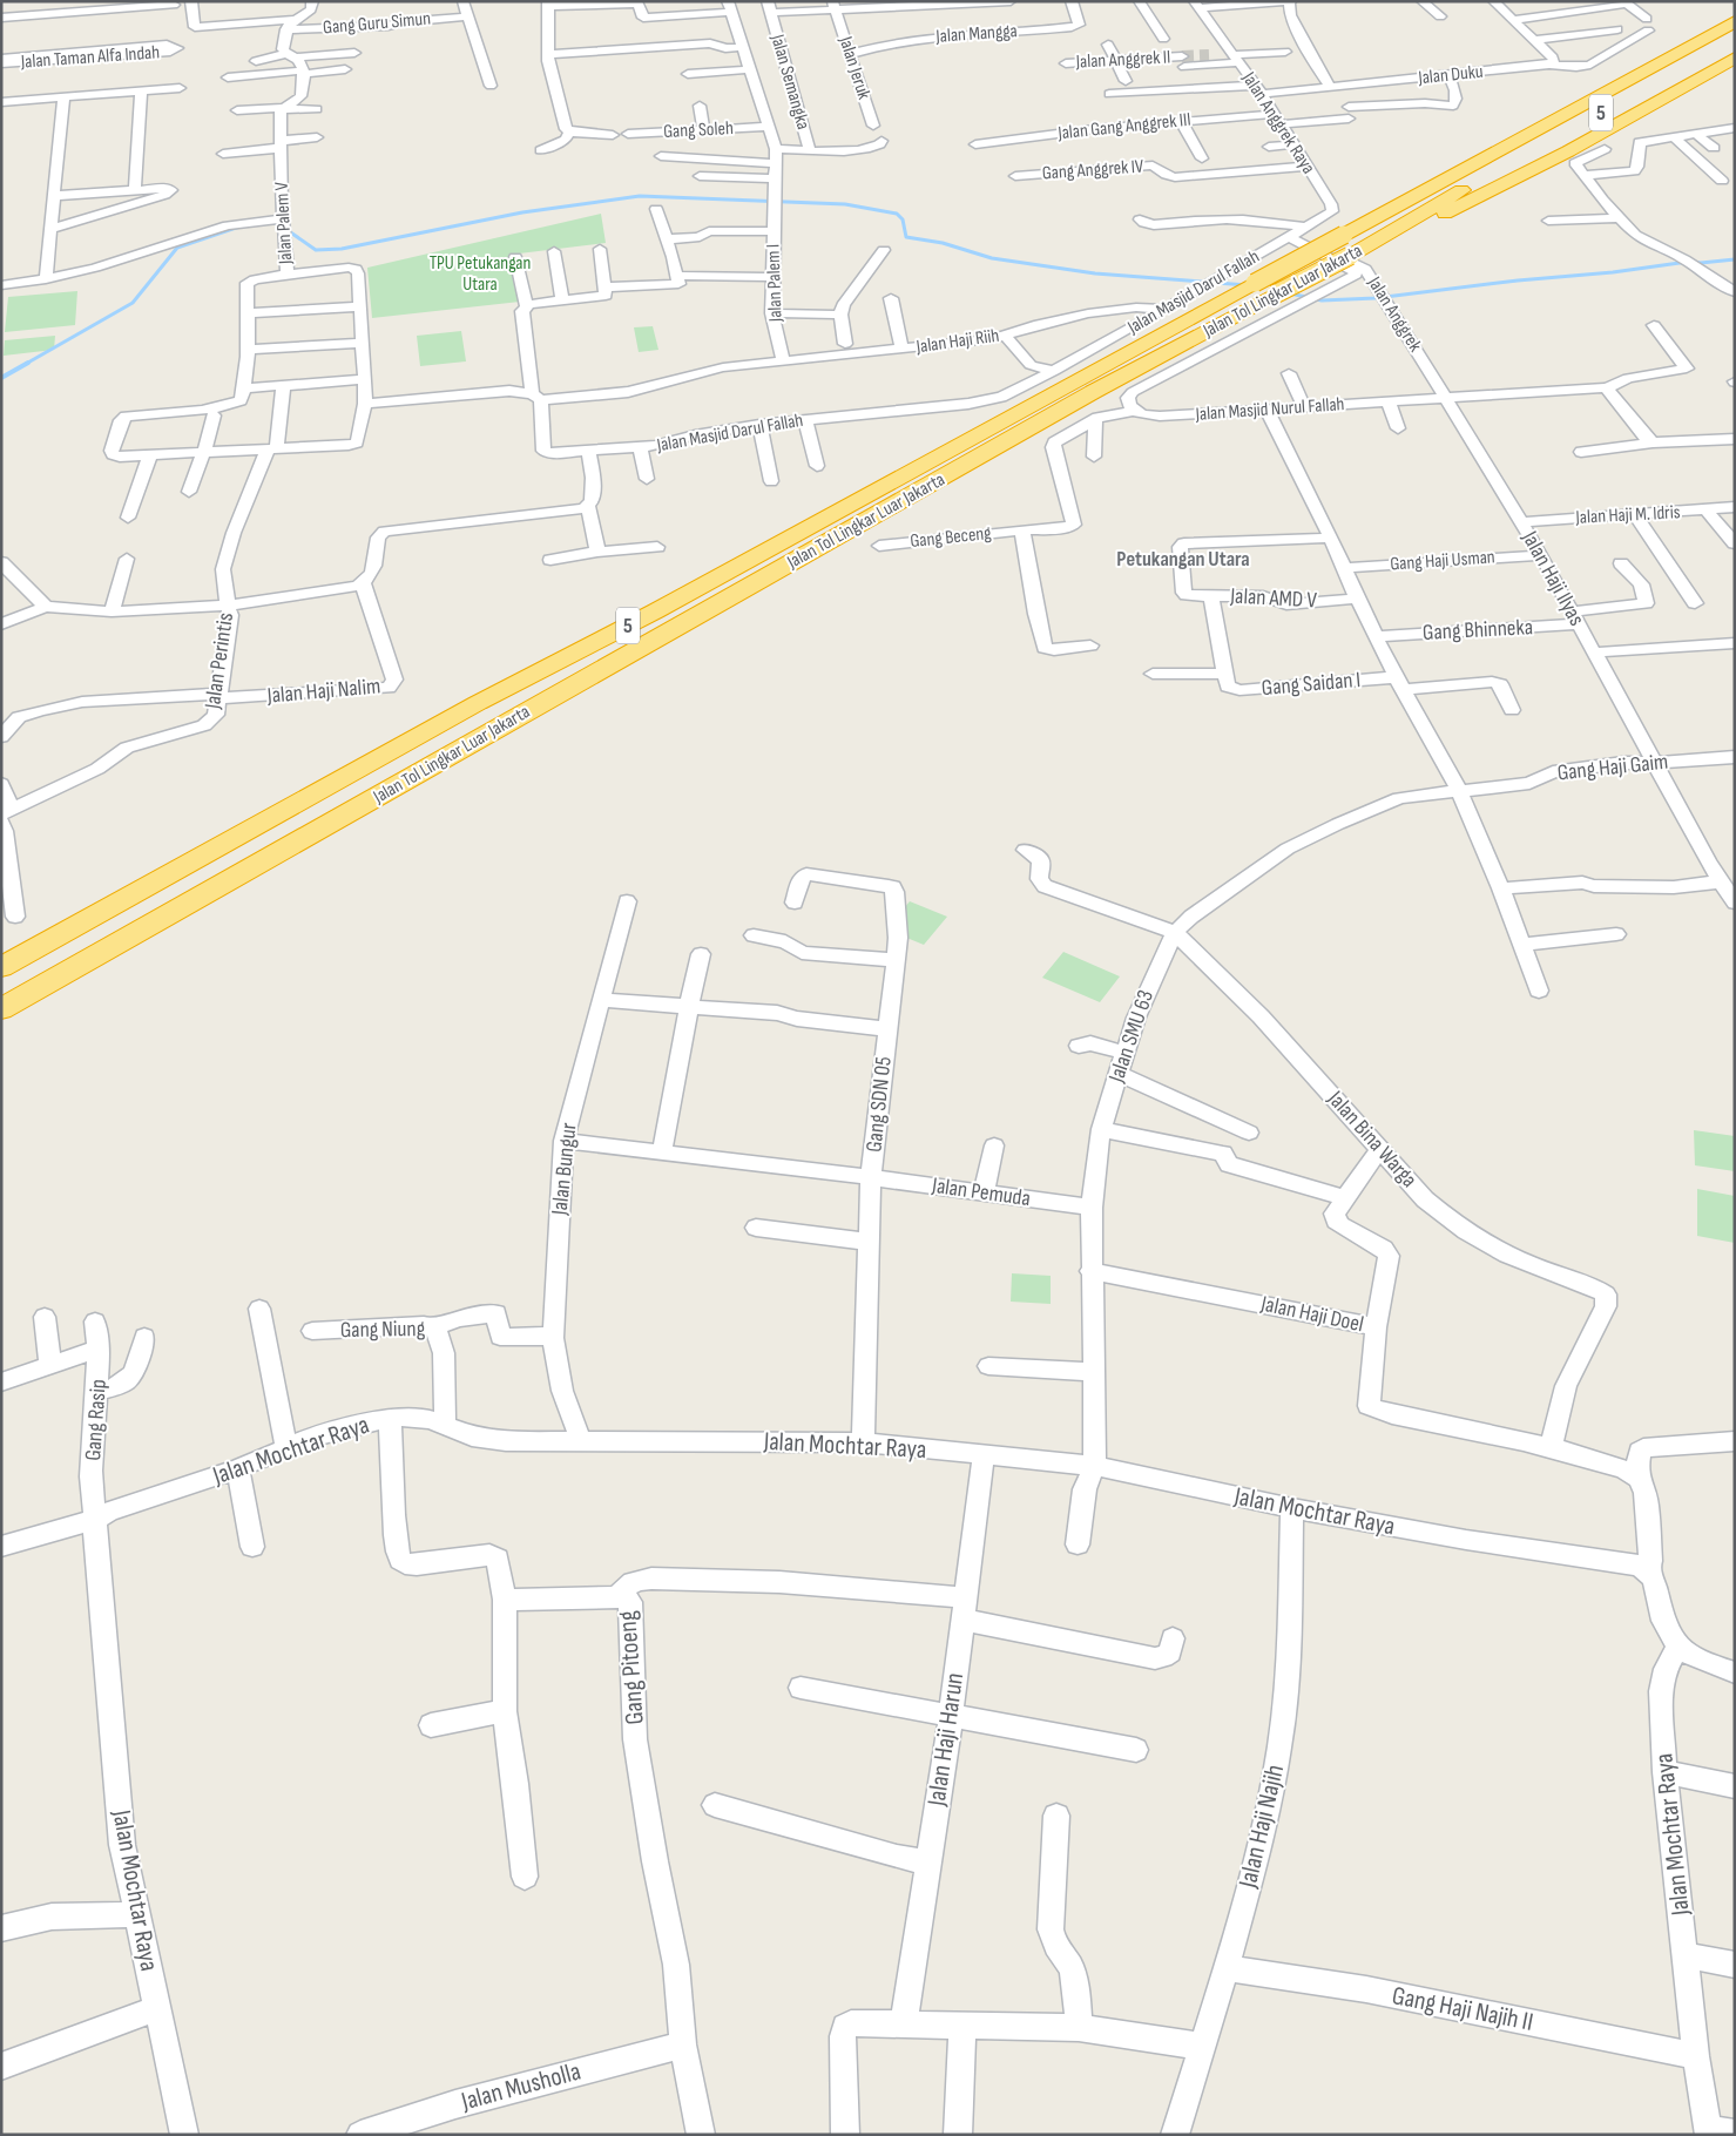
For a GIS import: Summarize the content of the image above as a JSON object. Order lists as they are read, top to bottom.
{
  "streets": {
    "highway": ["5", "Jalan Tol Lingkar Luar Jakarta"],
    "street": [
      "Gang Guru Simun",
      "Jalan Mangga",
      "Jalan Taman Alfa Indah",
      "Jalan Anggrek II",
      "Jalan Jeruk",
      "Jalan Duku",
      "Jalan Semangka",
      "Jalan Anggrek Raya",
      "Jalan Gang Anggrek III",
      "Gang Soleh",
      "Gang Anggrek IV",
      "Jalan Palem V",
      "Jalan Palem I",
      "Jalan Masjid Darul Fallah",
      "Jalan Anggrek",
      "Jalan Haji Riih",
      "Jalan Masjid Nurul Fallah",
      "Jalan Haji M. Idris",
      "Gang Beceng",
      "Gang Haji Usman",
      "Jalan Haji Ilyas",
      "Jalan AMD V",
      "Gang Bhinneka",
      "Jalan Perintis",
      "Gang Saidan I",
      "Jalan Haji Nalim",
      "Gang Haji Gaim",
      "Jalan SMU 63",
      "Gang SDN 05",
      "Jalan Bina Warga",
      "Jalan Bungur",
      "Jalan Pemuda",
      "Jalan Haji Doel",
      "Gang Niung",
      "Gang Rasip",
      "Jalan Mochtar Raya",
      "Gang Pitoeng",
      "Jalan Haji Harun",
      "Jalan Haji Najih",
      "Gang Haji Najih II",
      "Jalan Musholla"
    ]
  },
  "crossings": [
    ["Jalan Mangga", "Jalan Jeruk"],
    ["Jalan Anggrek II", "Jalan Anggrek Raya"],
    ["Jalan Jeruk", "Jalan Semangka"],
    ["Jalan Duku", "Jalan Anggrek Raya"],
    ["Jalan Anggrek Raya", "Jalan Gang Anggrek III"],
    ["Jalan Anggrek Raya", "Gang Anggrek IV"],
    ["Jalan Anggrek Raya", "Jalan Masjid Darul Fallah"],
    ["Jalan Anggrek Raya", "Jalan Anggrek"],
    ["Gang Soleh", "Jalan Palem I"],
    ["Jalan Palem I", "Jalan Haji Riih"],
    ["Jalan Masjid Darul Fallah", "Jalan Anggrek"],
    ["Jalan Masjid Darul Fallah", "Jalan Haji Riih"],
    ["Jalan Anggrek", "Jalan Masjid Nurul Fallah"],
    ["Jalan Anggrek", "Jalan Haji Ilyas"],
    ["Jalan Masjid Nurul Fallah", "Gang Beceng"],
    ["Jalan Masjid Nurul Fallah", "Jalan Haji Ilyas"],
    ["Jalan Masjid Nurul Fallah", "Jalan AMD V"],
    ["Jalan Haji M. Idris", "Jalan Haji Ilyas"],
    ["Gang Haji Usman", "Jalan Haji Ilyas"],
    ["Gang Haji Usman", "Jalan AMD V"],
    ["Jalan Haji Ilyas", "Gang Bhinneka"],
    ["Jalan Haji Ilyas", "Gang Haji Gaim"],
    ["Jalan AMD V", "Gang Bhinneka"],
    ["Jalan AMD V", "Gang Saidan I"],
    ["Jalan AMD V", "Gang Haji Gaim"],
    ["Jalan AMD V", "Jalan SMU 63"],
    ["Jalan Perintis", "Jalan Haji Nalim"],
    ["Gang Haji Gaim", "Jalan SMU 63"],
    ["Jalan SMU 63", "Jalan Bina Warga"],
    ["Jalan SMU 63", "Jalan Pemuda"],
    ["Jalan SMU 63", "Jalan Haji Doel"],
    ["Jalan SMU 63", "Jalan Mochtar Raya"],
    ["Gang SDN 05", "Jalan Pemuda"],
    ["Gang SDN 05", "Jalan Mochtar Raya"],
    ["Jalan Bina Warga", "Jalan Haji Doel"],
    ["Jalan Bungur", "Jalan Pemuda"],
    ["Jalan Bungur", "Jalan Mochtar Raya"],
    ["Gang Niung", "Jalan Mochtar Raya"],
    ["Gang Rasip", "Jalan Mochtar Raya"],
    ["Jalan Mochtar Raya", "Jalan Haji Harun"],
    ["Jalan Mochtar Raya", "Jalan Haji Najih"],
    ["Jalan Mochtar Raya", "Gang Haji Najih II"],
    ["Gang Pitoeng", "Jalan Musholla"],
    ["Jalan Haji Najih", "Gang Haji Najih II"]
  ],
  "districts": ["Petukangan Utara"],
  "parks": ["TPU Petukangan Utara"]
}
